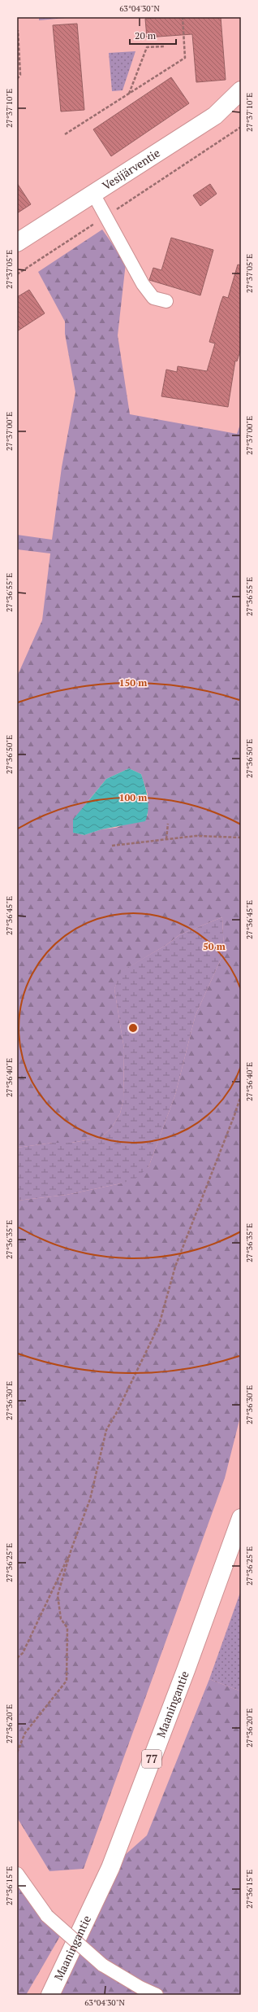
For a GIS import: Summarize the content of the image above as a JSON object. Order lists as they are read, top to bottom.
{
  "streets": {
    "main road": ["Vesijärventie", "Maaningantie", "77"]
  },
  "scale_bar": "20 m",
  "coordinates": [
    "63°04'30\"N",
    "27°37'10\"E",
    "27°37'05\"E",
    "27°37'00\"E",
    "27°36'55\"E",
    "27°36'50\"E",
    "27°36'45\"E",
    "27°36'40\"E",
    "27°36'35\"E",
    "27°36'30\"E",
    "27°36'25\"E",
    "27°36'20\"E",
    "27°36'15\"E"
  ],
  "rings": ["150 m", "100 m", "50 m"]
}
